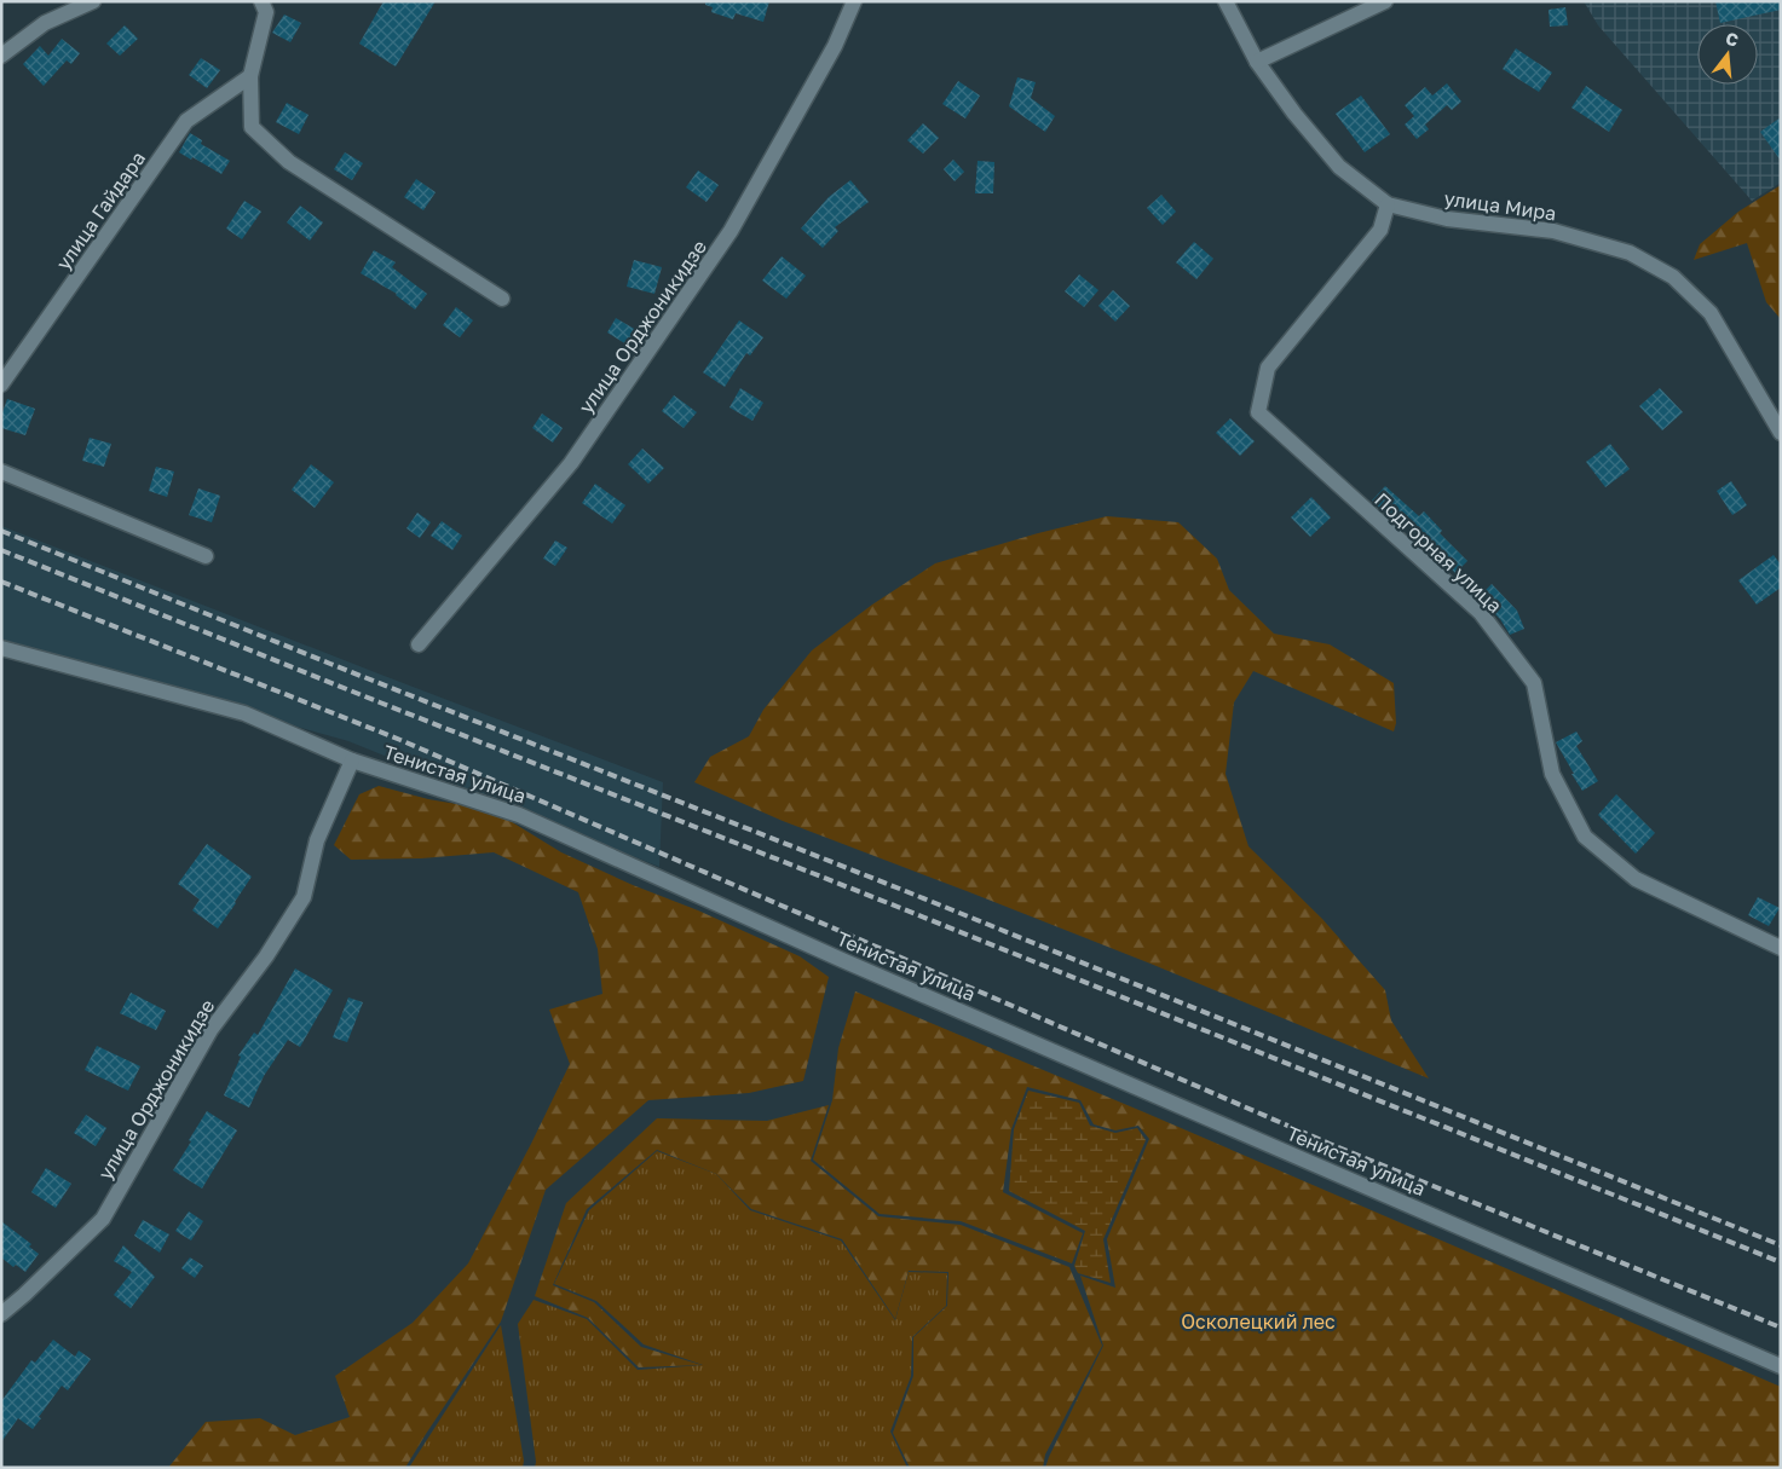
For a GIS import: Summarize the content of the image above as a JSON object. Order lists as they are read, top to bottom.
{
  "streets": {
    "street": [
      "улица Мира",
      "улица Гайдара",
      "улица Орджоникидзе",
      "Подгорная улица",
      "Тенистая улица"
    ]
  },
  "crossings": [
    ["улица Мира", "Подгорная улица"],
    ["улица Орджоникидзе", "Тенистая улица"]
  ],
  "parks": ["Осколецкий лес"],
  "north": "top"
}
